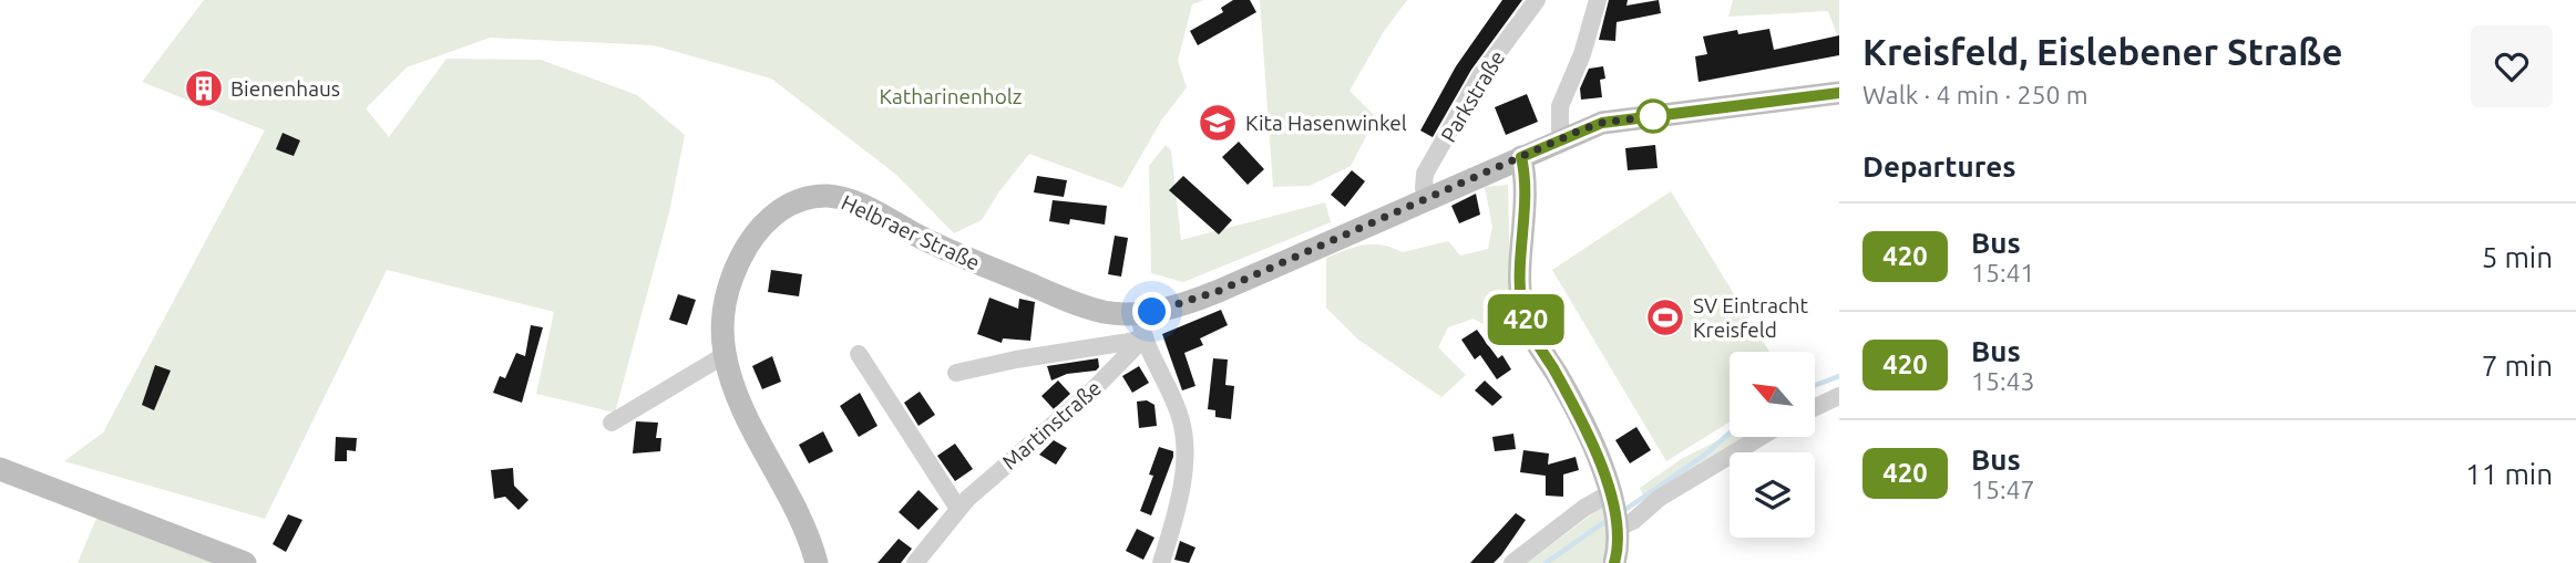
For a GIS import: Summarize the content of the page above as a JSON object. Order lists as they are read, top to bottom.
{
  "streets": {
    "main road": ["Helbraer Straße"],
    "street": ["Parkstraße", "Martinstraße"]
  },
  "crossings": [
    ["Parkstraße", "Helbraer Straße"]
  ],
  "parks": ["Katharinenholz"],
  "places": {
    "building": ["Bienenhaus"],
    "school or university": ["Kita Hasenwinkel"],
    "sports": ["SV Eintracht Kreisfeld"]
  },
  "lines": ["bus line 420"],
  "north": "top left",
  "page": {
    "on_map": "420",
    "heading": [
      ["Kreisfeld, Eislebener Straße", "Walk · 4 min · 250 m"],
      "Departures"
    ],
    "list": [
      {
        "mark": "420",
        "name": "Bus",
        "note": "15:41",
        "value": "5 min"
      },
      {
        "mark": "420",
        "name": "Bus",
        "note": "15:43",
        "value": "7 min"
      },
      {
        "mark": "420",
        "name": "Bus",
        "note": "15:47",
        "value": "11 min"
      }
    ]
  }
}
